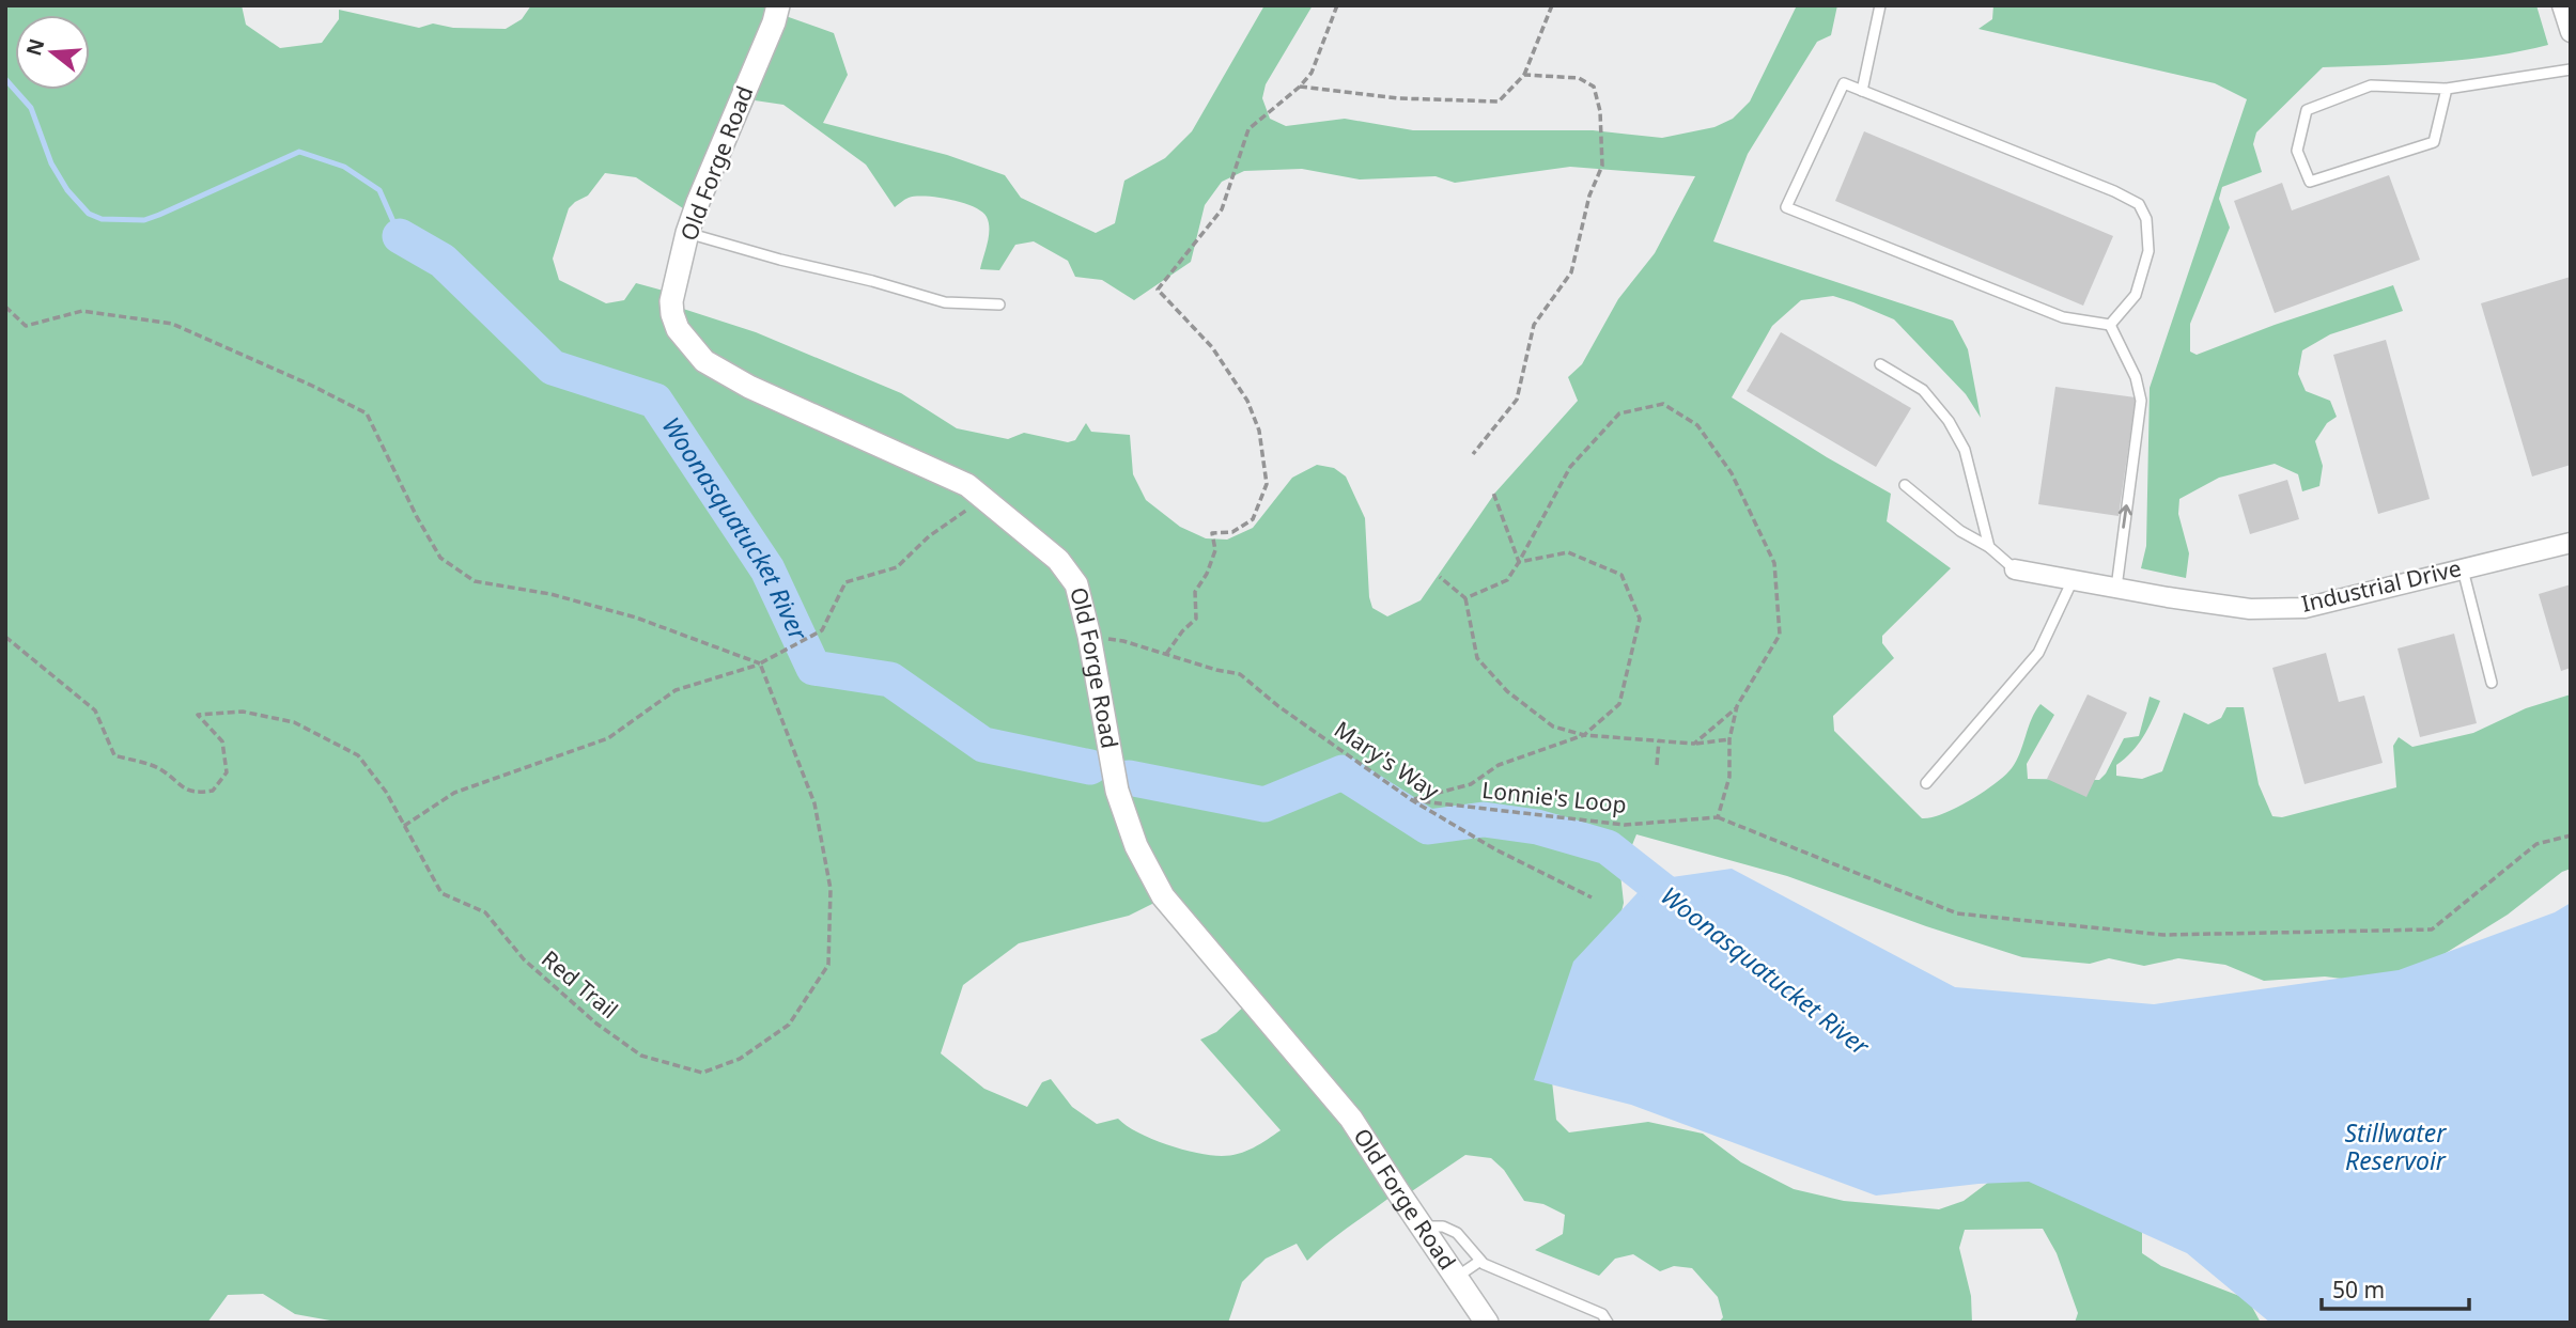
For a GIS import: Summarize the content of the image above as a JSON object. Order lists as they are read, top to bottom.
{
  "streets": {
    "street": ["Old Forge Road", "Industrial Drive"],
    "path": ["Mary's Way", "Lonnie's Loop", "Red Trail"]
  },
  "crossings": [
    ["Old Forge Road", "Mary's Way"],
    ["Mary's Way", "Lonnie's Loop"]
  ],
  "water": ["Woonasquatucket River", "Stillwater Reservoir"],
  "scale_bar": "50 m",
  "north": "left"
}
